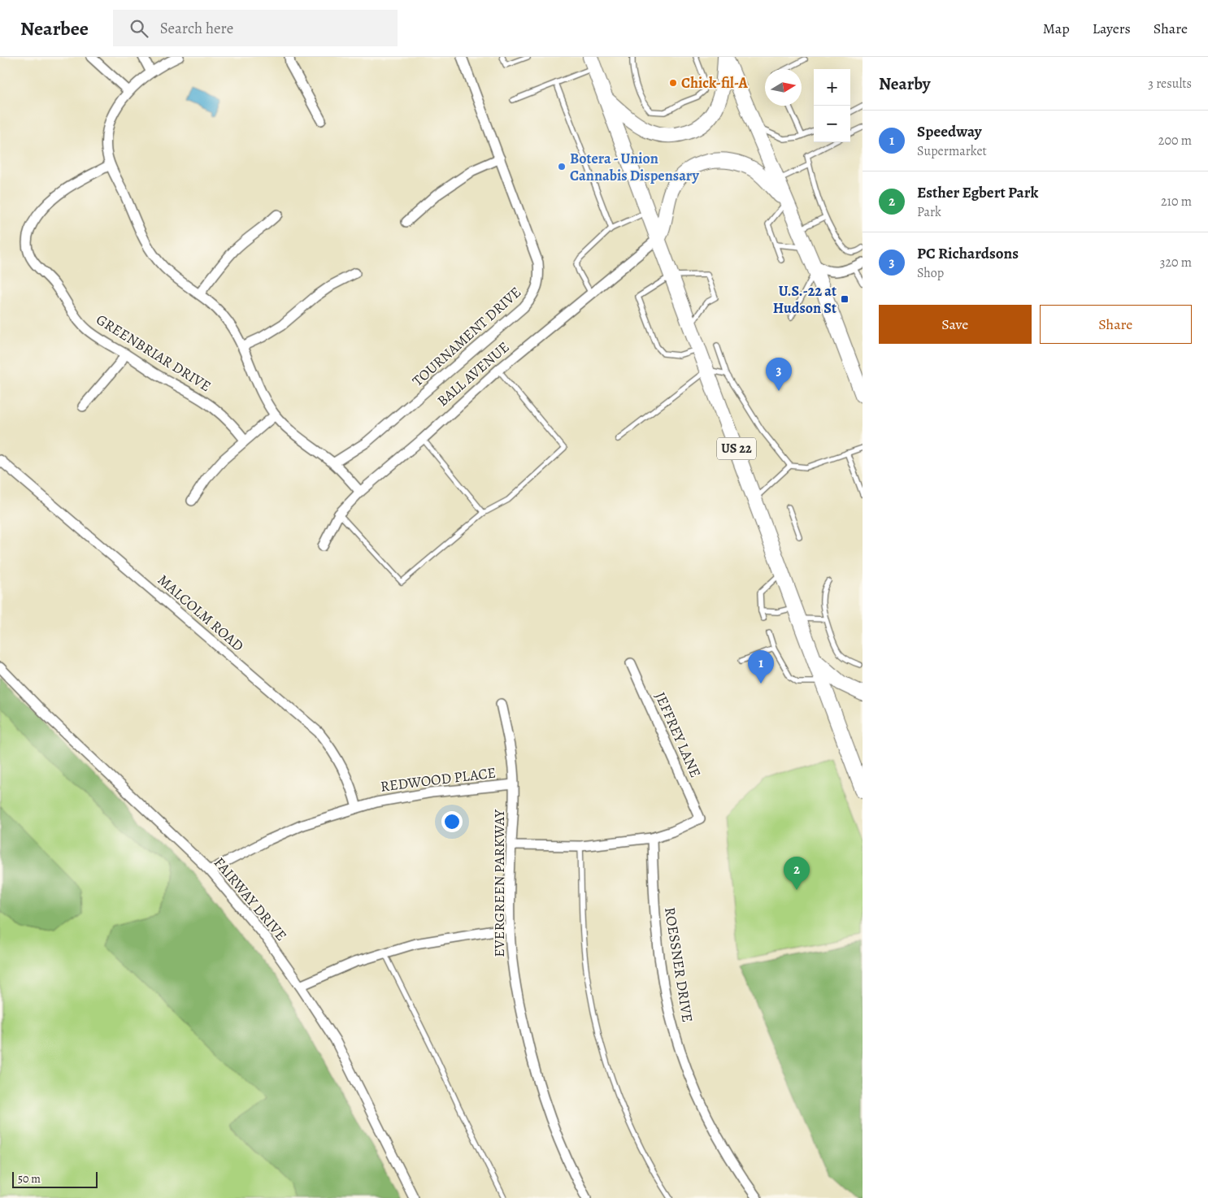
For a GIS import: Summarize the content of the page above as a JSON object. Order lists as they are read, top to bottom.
{
  "streets": {
    "highway": ["US 22"],
    "street": [
      "TOURNAMENT DRIVE",
      "GREENBRIAR DRIVE",
      "BALL AVENUE",
      "MALCOLM ROAD",
      "JEFFREY LANE",
      "REDWOOD PLACE",
      "EVERGREEN PARKWAY",
      "FAIRWAY DRIVE",
      "ROESSNER DRIVE"
    ]
  },
  "crossings": [
    ["BALL AVENUE", "US 22"],
    ["MALCOLM ROAD", "REDWOOD PLACE"],
    ["JEFFREY LANE", "ROESSNER DRIVE"],
    ["REDWOOD PLACE", "EVERGREEN PARKWAY"],
    ["REDWOOD PLACE", "FAIRWAY DRIVE"]
  ],
  "places": {
    "other": ["Chick-fil-A", "Botera - Union Cannabis Dispensary"],
    "transit": ["U.S.-22 at Hudson St"]
  },
  "scale_bar": "50 m",
  "north": "right",
  "page": {
    "header": "Nearbee",
    "search": "Search here",
    "nav": ["Map", "Layers", "Share"],
    "heading": ["Nearby", "3 results"],
    "map_buttons": ["+", "−"],
    "list": [
      {
        "mark": "1",
        "name": "Speedway",
        "note": "Supermarket",
        "value": "200 m"
      },
      {
        "mark": "2",
        "name": "Esther Egbert Park",
        "note": "Park",
        "value": "210 m"
      },
      {
        "mark": "3",
        "name": "PC Richardsons",
        "note": "Shop",
        "value": "320 m"
      }
    ],
    "buttons": ["Save", "Share"],
    "pins": ["3", "1", "2"],
    "scale": "50 m"
  }
}
